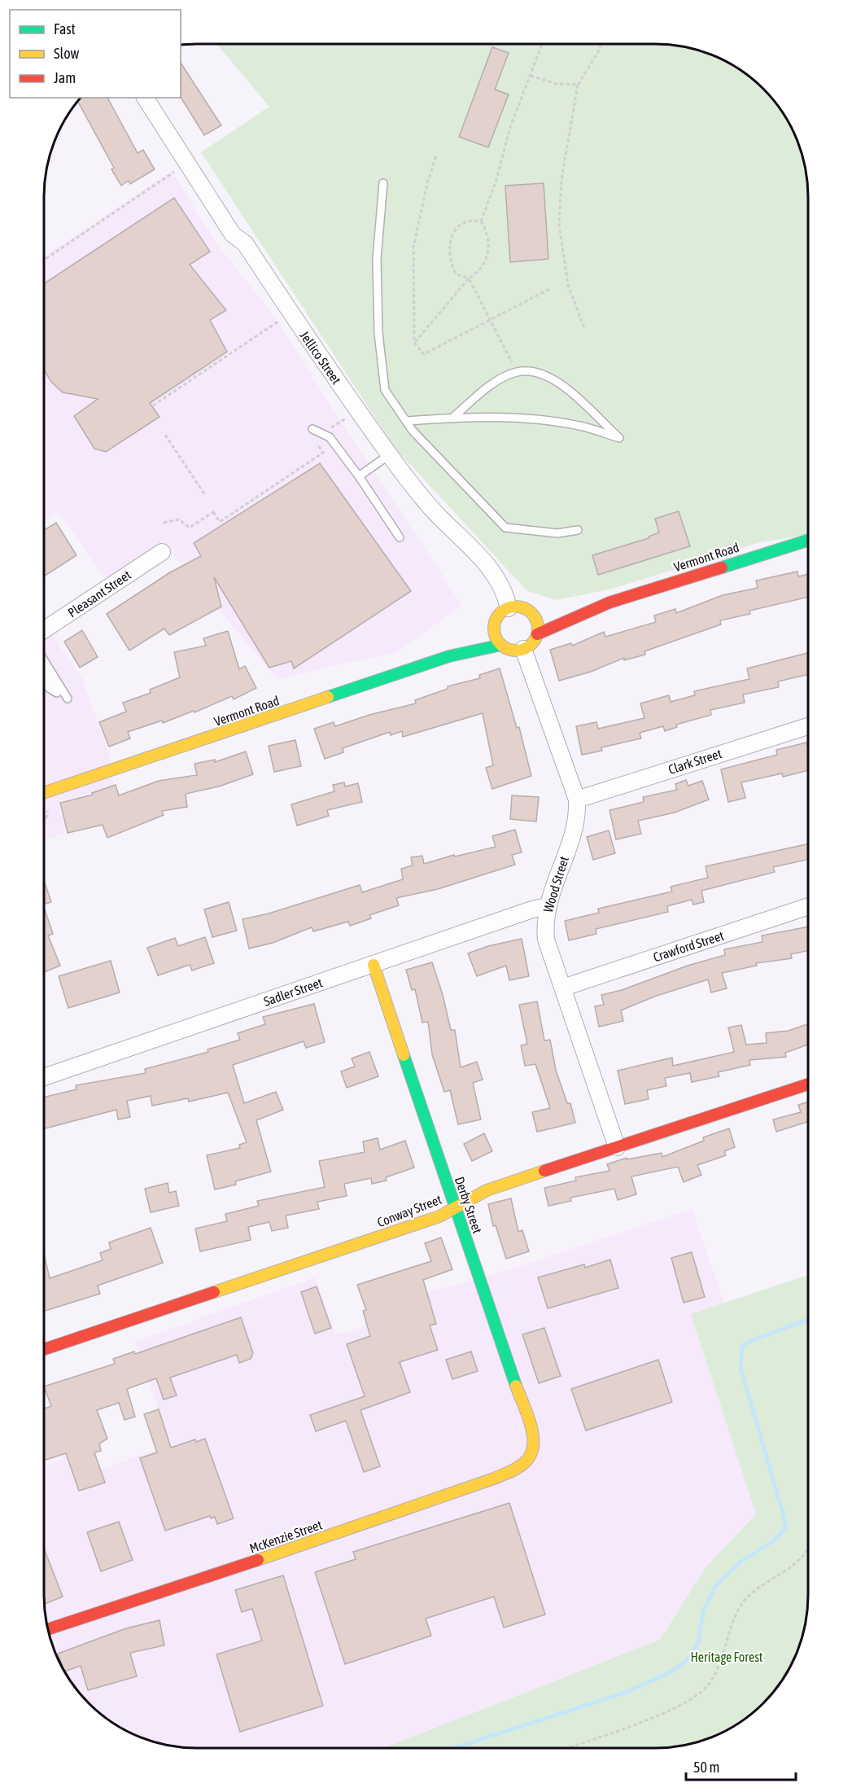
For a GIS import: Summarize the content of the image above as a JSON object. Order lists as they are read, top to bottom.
{
  "streets": {
    "street": [
      "Jellico Street",
      "Vermont Road",
      "Pleasant Street",
      "Clark Street",
      "Wood Street",
      "Crawford Street",
      "Sadler Street",
      "Derby Street",
      "Conway Street",
      "McKenzie Street"
    ]
  },
  "crossings": [
    ["Jellico Street", "Vermont Road"],
    ["Jellico Street", "Wood Street"],
    ["Vermont Road", "Wood Street"],
    ["Clark Street", "Wood Street"],
    ["Wood Street", "Crawford Street"],
    ["Wood Street", "Sadler Street"],
    ["Wood Street", "Conway Street"],
    ["Sadler Street", "Derby Street"],
    ["Derby Street", "Conway Street"],
    ["Derby Street", "McKenzie Street"]
  ],
  "parks": ["Heritage Forest"],
  "legend": ["Fast", "Slow", "Jam"],
  "scale_bar": "50 m"
}
